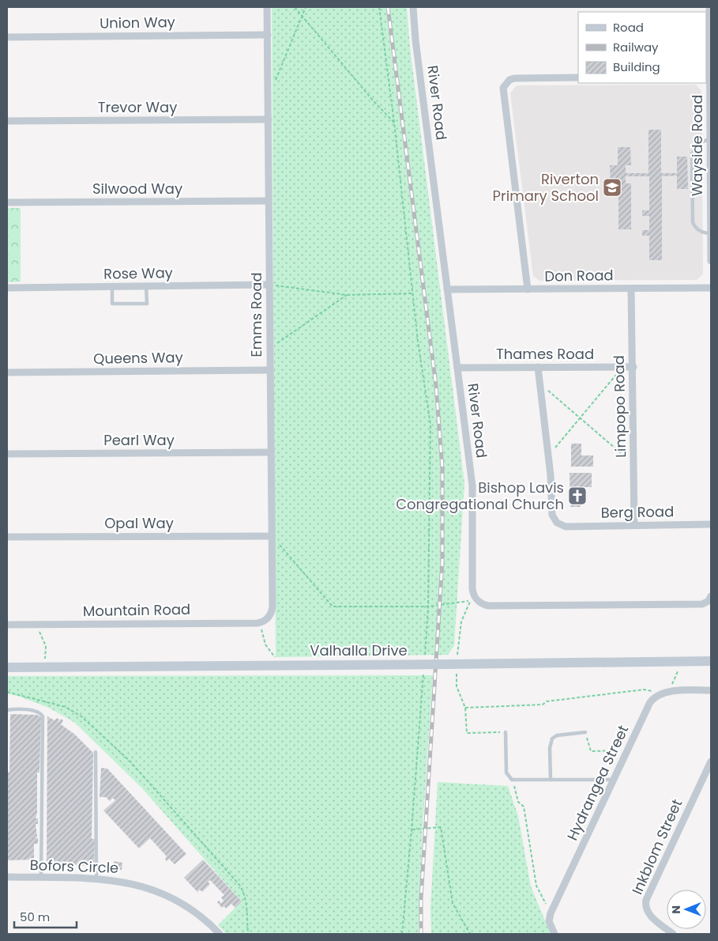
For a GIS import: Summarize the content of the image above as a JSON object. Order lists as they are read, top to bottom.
{
  "streets": {
    "main road": ["Valhalla Drive"],
    "street": [
      "Union Way",
      "River Road",
      "Trevor Way",
      "Wayside Road",
      "Silwood Way",
      "Rose Way",
      "Don Road",
      "Emms Road",
      "Thames Road",
      "Queens Way",
      "Limpopo Road",
      "Pearl Way",
      "Berg Road",
      "Opal Way",
      "Mountain Road",
      "Hydrangea Street",
      "Inkblom Street",
      "Bofors Circle"
    ]
  },
  "crossings": [
    ["Union Way", "Emms Road"],
    ["River Road", "Don Road"],
    ["River Road", "Thames Road"],
    ["Trevor Way", "Emms Road"],
    ["Silwood Way", "Emms Road"],
    ["Rose Way", "Emms Road"],
    ["Don Road", "Limpopo Road"],
    ["Emms Road", "Queens Way"],
    ["Emms Road", "Pearl Way"],
    ["Emms Road", "Opal Way"],
    ["Emms Road", "Mountain Road"],
    ["Thames Road", "Limpopo Road"],
    ["Thames Road", "Berg Road"],
    ["Limpopo Road", "Berg Road"]
  ],
  "places": {
    "school or university": ["Riverton Primary School"],
    "church": ["Bishop Lavis Congregational Church"]
  },
  "legend": ["Road", "Railway", "Building"],
  "scale_bar": "50 m",
  "north": "left"
}
